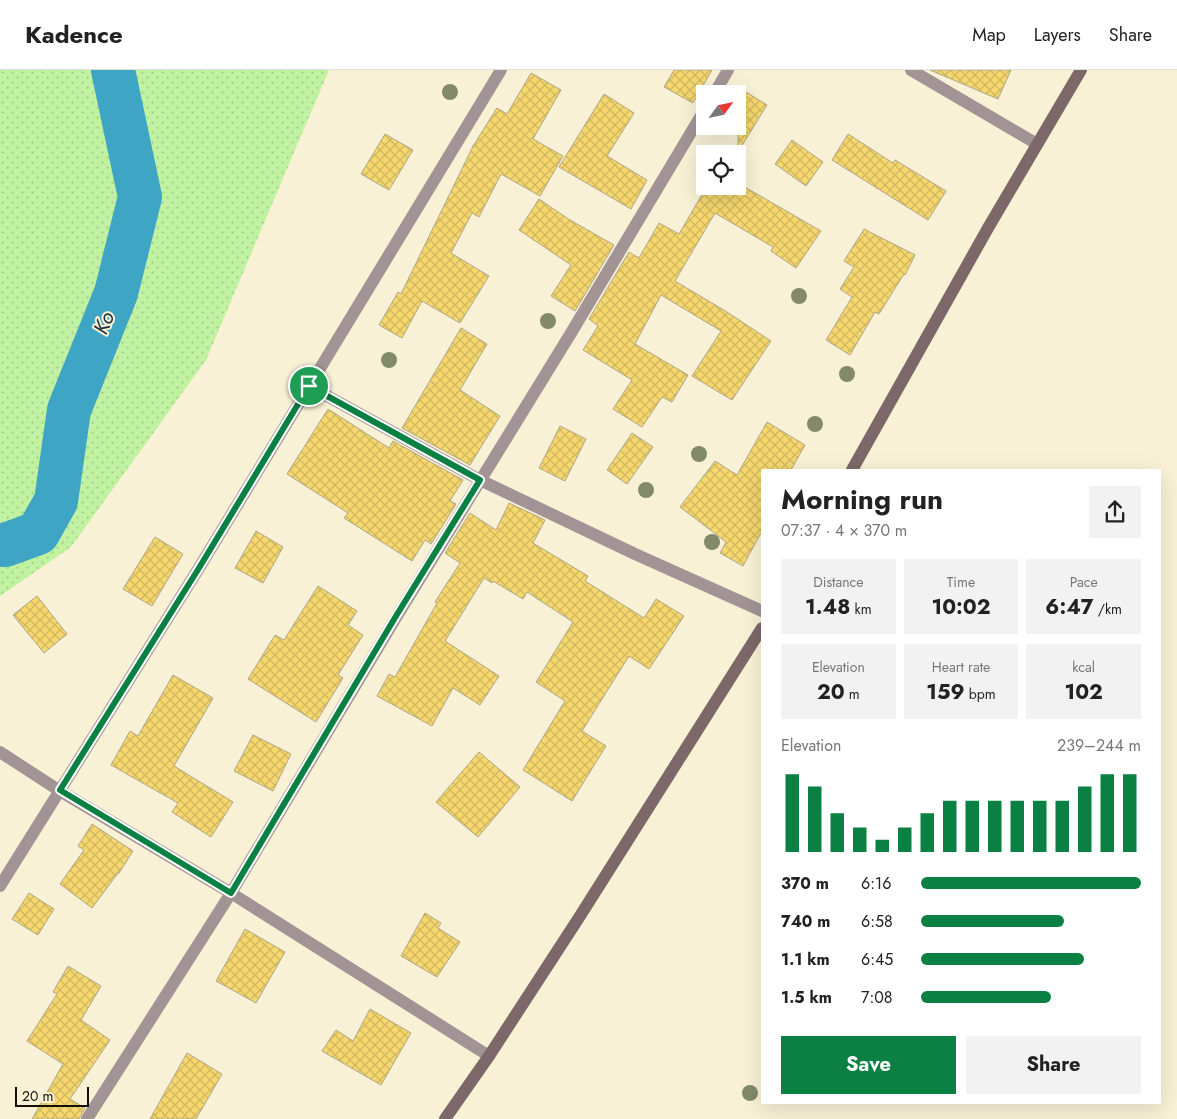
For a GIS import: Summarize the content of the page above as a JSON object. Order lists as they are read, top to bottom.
{
  "water": ["Ko"],
  "scale_bar": "20 m",
  "north": "top right",
  "page": {
    "header": "Kadence",
    "nav": ["Map", "Layers", "Share"],
    "heading": ["Morning run", "07:37 · 4 × 370 m"],
    "stats": [
      ["Distance", "1.48 km"],
      ["Time", "10:02"],
      ["Pace", "6:47 /km"],
      ["Elevation", "20 m"],
      ["Heart rate", "159 bpm"],
      ["kcal", "102"]
    ],
    "chart": ["Elevation", "239–244 m"],
    "list": [
      {
        "name": "370 m",
        "note": "6:16"
      },
      {
        "name": "740 m",
        "note": "6:58"
      },
      {
        "name": "1.1 km",
        "note": "6:45"
      },
      {
        "name": "1.5 km",
        "note": "7:08"
      }
    ],
    "buttons": ["Save", "Share"],
    "scale": "20 m"
  }
}
